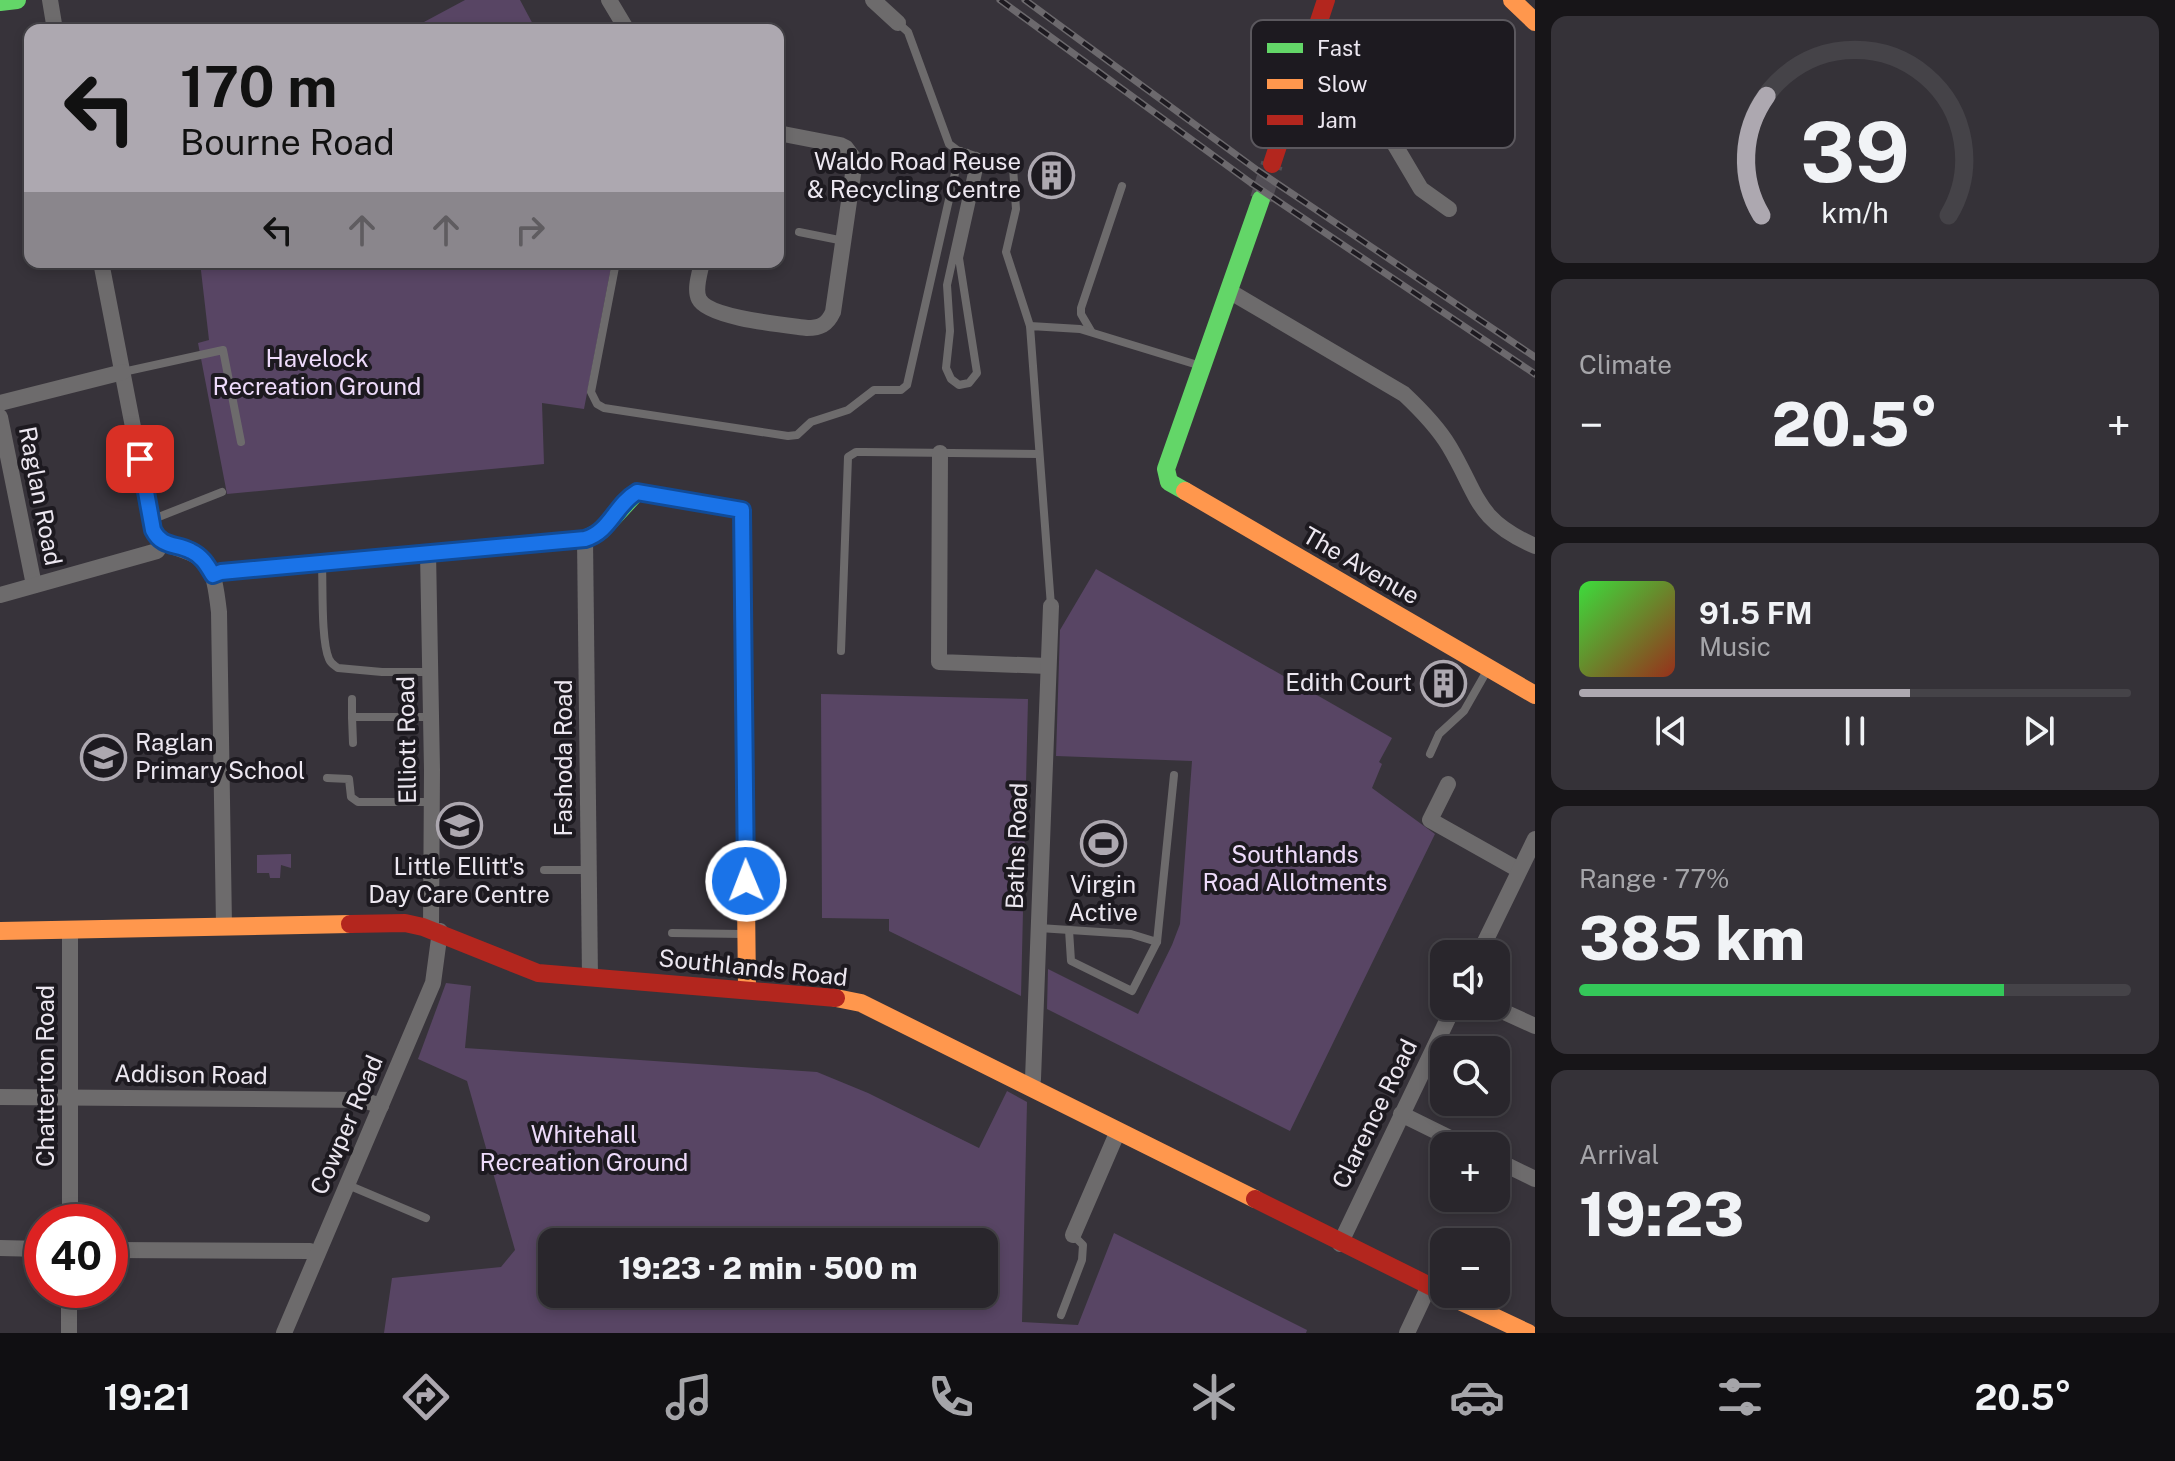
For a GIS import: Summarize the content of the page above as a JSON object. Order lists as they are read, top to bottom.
{
  "streets": {
    "street": [
      "Raglan Road",
      "The Avenue",
      "Elliott Road",
      "Fashoda Road",
      "Baths Road",
      "Southlands Road",
      "Addison Road",
      "Chatterton Road",
      "Clarence Road",
      "Cowper Road"
    ]
  },
  "crossings": [
    ["Elliott Road", "Southlands Road"],
    ["Elliott Road", "Cowper Road"],
    ["Fashoda Road", "Southlands Road"],
    ["Baths Road", "Southlands Road"],
    ["Southlands Road", "Chatterton Road"],
    ["Southlands Road", "Clarence Road"],
    ["Southlands Road", "Cowper Road"],
    ["Addison Road", "Chatterton Road"],
    ["Addison Road", "Cowper Road"]
  ],
  "parks": ["Havelock Recreation Ground", "Southlands Road Allotments", "Whitehall Recreation Ground"],
  "places": {
    "building": ["Waldo Road Reuse & Recycling Centre", "Edith Court"],
    "school or university": ["Raglan Primary School", "Little Ellitt's Day Care Centre"],
    "sports": ["Virgin Active"]
  },
  "legend": ["Fast", "Slow", "Jam"],
  "page": {
    "turn": ["170 m", "Bourne Road"],
    "tile": [
      "Climate",
      ["Range · 77%", "385 km"],
      ["Arrival", "19:23"]
    ],
    "heat": ["−", "20.5°", "+"],
    "song": ["91.5 FM", "Music"],
    "map_buttons": ["+", "−"],
    "limit": "40",
    "trip": "19:23 · 2 min · 500 m",
    "tabs": ["19:21", "20.5°"],
    "gauge": ["39", "km/h"]
  }
}
